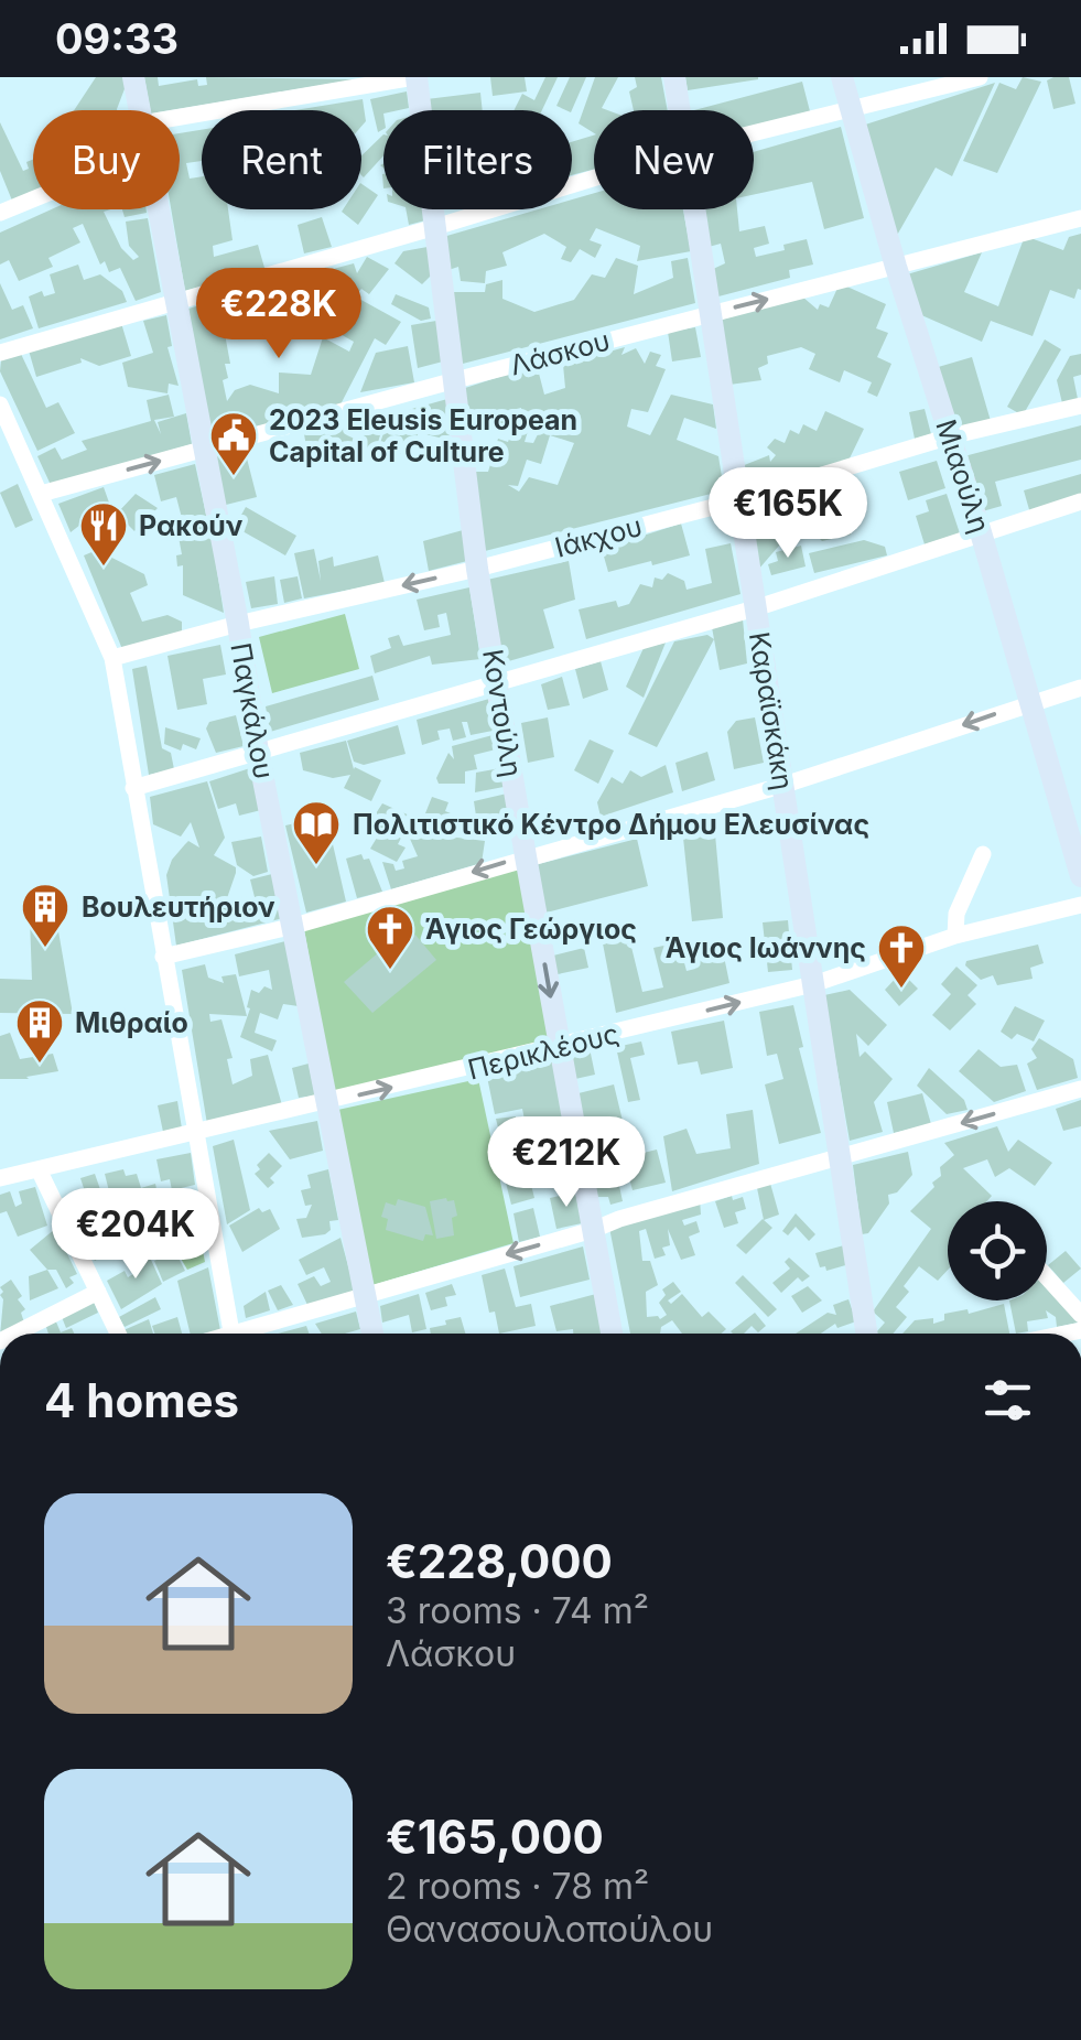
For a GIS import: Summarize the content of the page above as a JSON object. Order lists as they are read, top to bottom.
{
  "streets": {
    "main road": [
      "Μιαούλη",
      "Παγκάλου",
      "Καραϊσκάκη",
      "Κοντούλη"
    ],
    "street": ["Λάσκου", "Ιάκχου", "Περικλέους"]
  },
  "crossings": [
    ["Λάσκου", "Μιαούλη"],
    ["Λάσκου", "Παγκάλου"],
    ["Λάσκου", "Καραϊσκάκη"],
    ["Λάσκου", "Κοντούλη"],
    ["Μιαούλη", "Ιάκχου"],
    ["Ιάκχου", "Παγκάλου"],
    ["Ιάκχου", "Καραϊσκάκη"],
    ["Ιάκχου", "Κοντούλη"],
    ["Παγκάλου", "Περικλέους"],
    ["Καραϊσκάκη", "Περικλέους"],
    ["Κοντούλη", "Περικλέους"]
  ],
  "one_way": ["Περικλέους"],
  "places": {
    "public building": ["2023 Eleusis European Capital of Culture"],
    "restaurant": ["Ρακούν"],
    "library": ["Πολιτιστικό Κέντρο Δήμου Ελευσίνας"],
    "building": ["Βουλευτήριον", "Μιθραίο"],
    "church": ["Άγιος Γεώργιος", "Άγιος Ιωάννης"]
  },
  "page": {
    "status": "09:33",
    "chip": [
      "Buy",
      "Rent",
      "Filters",
      "New"
    ],
    "price": [
      "€228K",
      "€165K",
      "€212K",
      "€204K"
    ],
    "heading": "4 homes",
    "list": [
      {
        "name": "€228,000",
        "note": "3 rooms · 74 m² · Λάσκου"
      },
      {
        "name": "€165,000",
        "note": "2 rooms · 78 m² · Θανασουλοπούλου"
      }
    ]
  }
}
